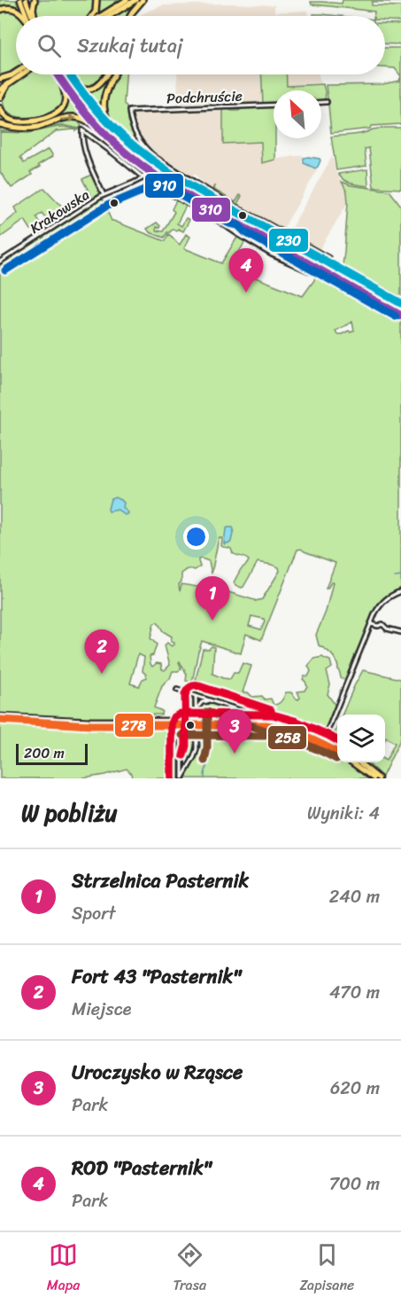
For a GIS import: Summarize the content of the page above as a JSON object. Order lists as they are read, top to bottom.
{
  "streets": {
    "street": ["Podchruście", "Krakowska"]
  },
  "lines": [
    "transit line 310",
    "transit line 230",
    "transit line 910",
    "transit line 258",
    "transit line 278"
  ],
  "scale_bar": "200 m",
  "north": "top left",
  "page": {
    "search": "Szukaj tutaj",
    "pins": [
      "4",
      "1",
      "2",
      "3"
    ],
    "scale": "200 m",
    "heading": ["W pobliżu", "Wyniki: 4"],
    "list": [
      {
        "mark": "1",
        "name": "Strzelnica Pasternik",
        "note": "Sport",
        "value": "240 m"
      },
      {
        "mark": "2",
        "name": "Fort 43 \"Pasternik\"",
        "note": "Miejsce",
        "value": "470 m"
      },
      {
        "mark": "3",
        "name": "Uroczysko w Rząsce",
        "note": "Park",
        "value": "620 m"
      },
      {
        "mark": "4",
        "name": "ROD \"Pasternik\"",
        "note": "Park",
        "value": "700 m"
      }
    ],
    "nav": ["Mapa", "Trasa", "Zapisane"]
  }
}
